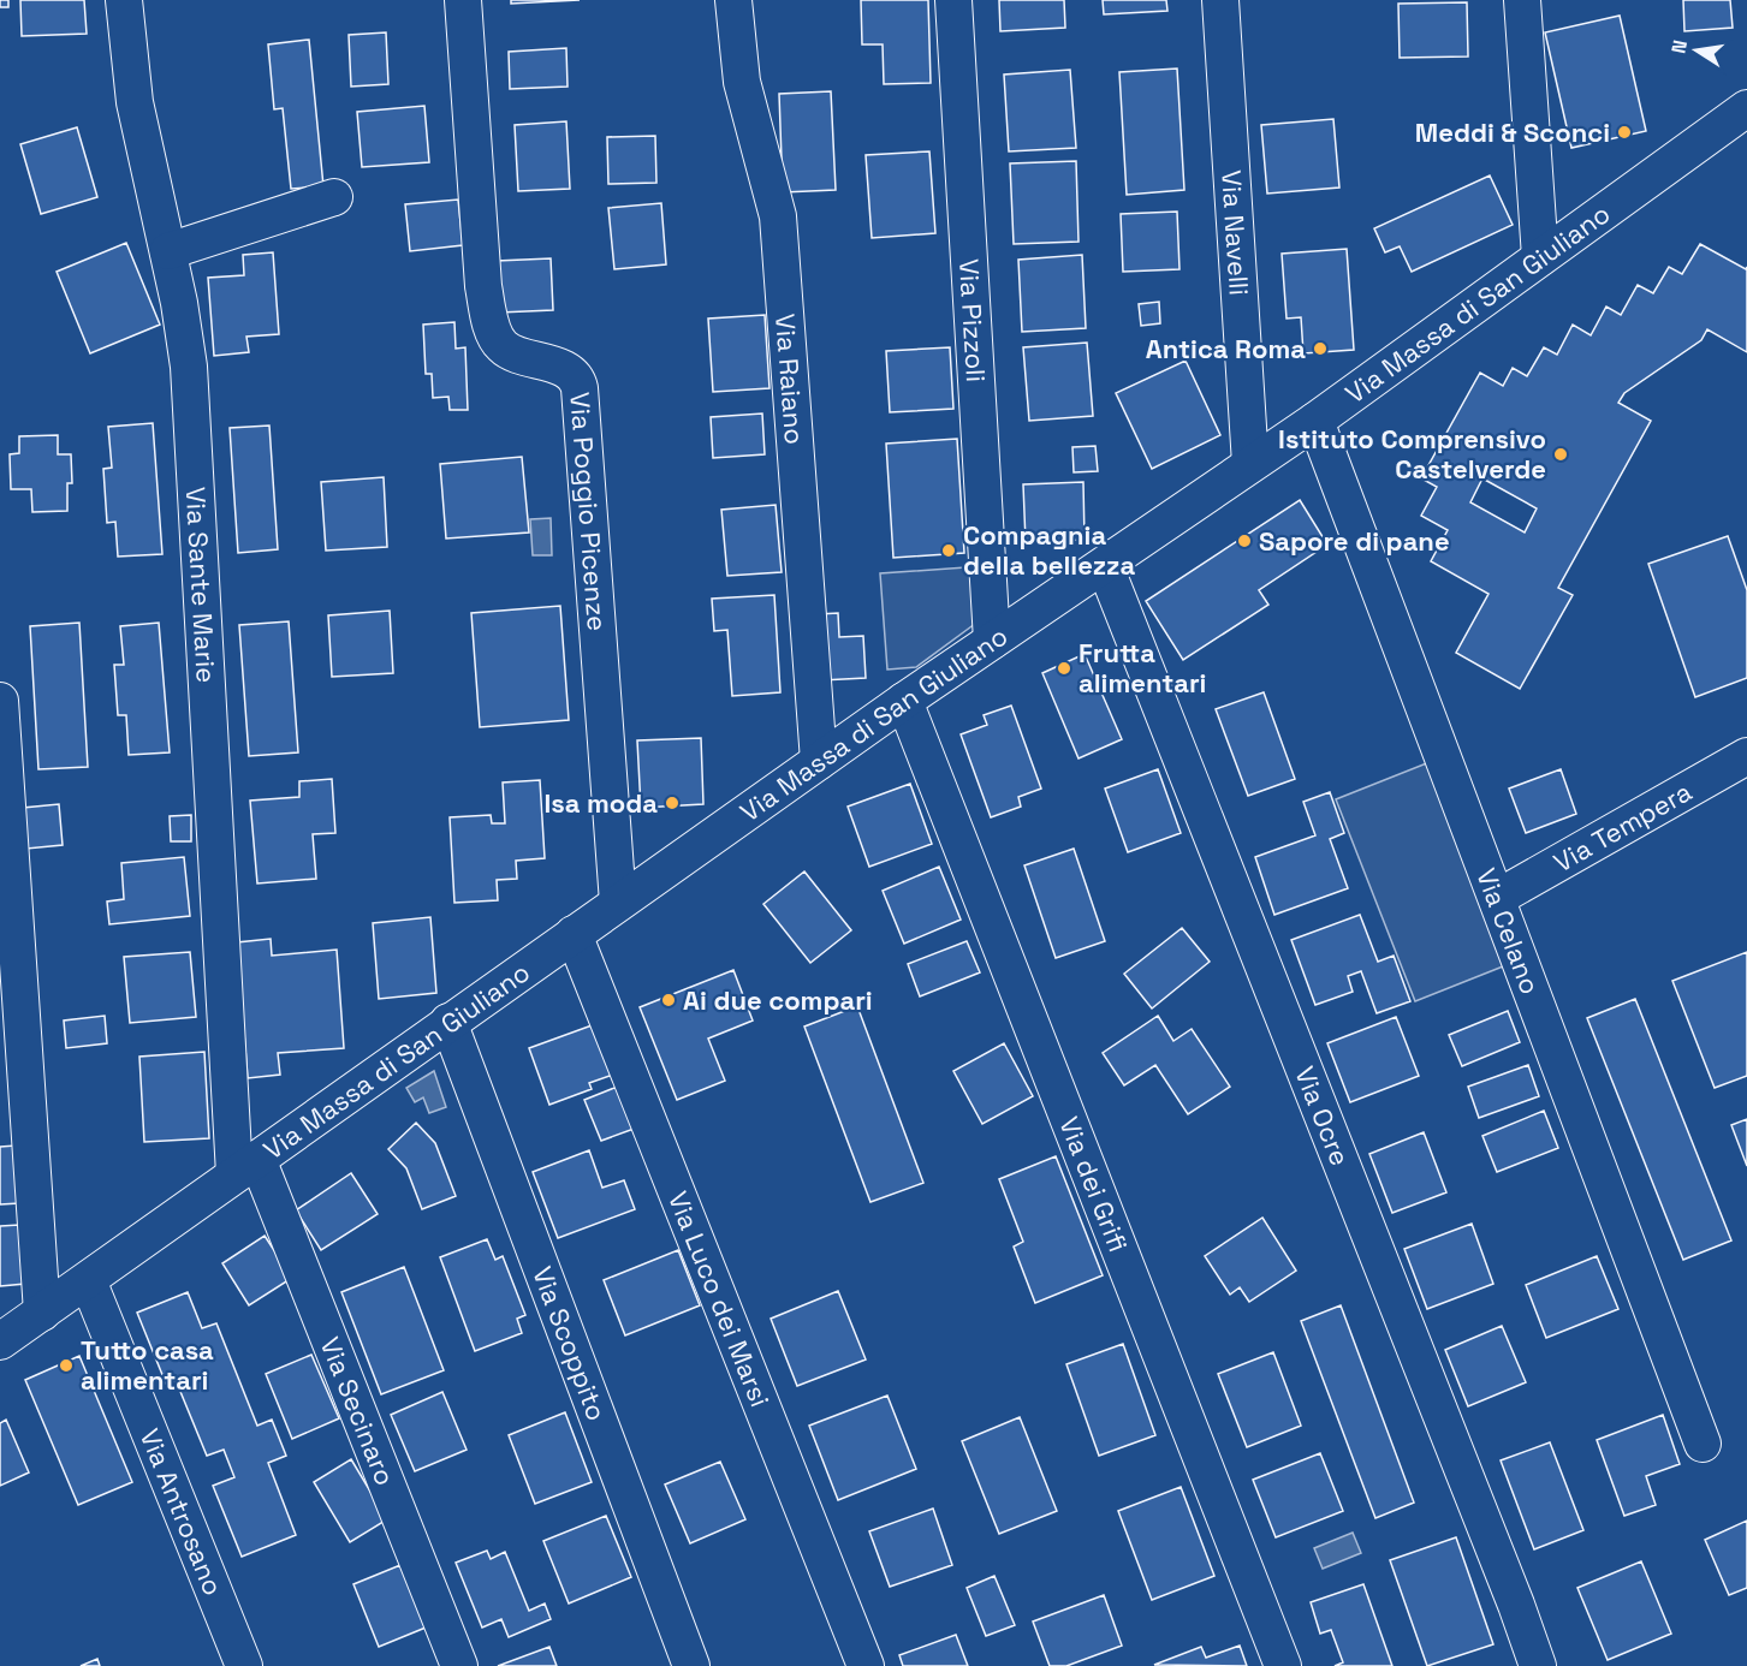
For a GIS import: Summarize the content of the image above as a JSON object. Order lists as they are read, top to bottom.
{
  "streets": {
    "street": [
      "Via Navelli",
      "Via Massa di San Giuliano",
      "Via Pizzoli",
      "Via Raiano",
      "Via Poggio Picenze",
      "Via Sante Marie",
      "Via Tempera",
      "Via Celano",
      "Via Ocre",
      "Via dei Grifi",
      "Via Luco dei Marsi",
      "Via Scoppito",
      "Via Secinaro",
      "Via Antrosano"
    ]
  },
  "crossings": [
    ["Via Navelli", "Via Massa di San Giuliano"],
    ["Via Massa di San Giuliano", "Via Pizzoli"],
    ["Via Massa di San Giuliano", "Via Raiano"],
    ["Via Massa di San Giuliano", "Via Poggio Picenze"],
    ["Via Massa di San Giuliano", "Via Sante Marie"],
    ["Via Massa di San Giuliano", "Via Celano"],
    ["Via Massa di San Giuliano", "Via Ocre"],
    ["Via Massa di San Giuliano", "Via dei Grifi"],
    ["Via Massa di San Giuliano", "Via Luco dei Marsi"],
    ["Via Massa di San Giuliano", "Via Scoppito"],
    ["Via Massa di San Giuliano", "Via Secinaro"],
    ["Via Massa di San Giuliano", "Via Antrosano"],
    ["Via Sante Marie", "Via Secinaro"],
    ["Via Tempera", "Via Celano"]
  ],
  "places": [
    "Meddi & Sconci",
    "Antica Roma",
    "Istituto Comprensivo Castelverde",
    "Sapore di pane",
    "Compagnia della bellezza",
    "Frutta alimentari",
    "Isa moda",
    "Ai due compari",
    "Tutto casa alimentari"
  ],
  "north": "left"
}
